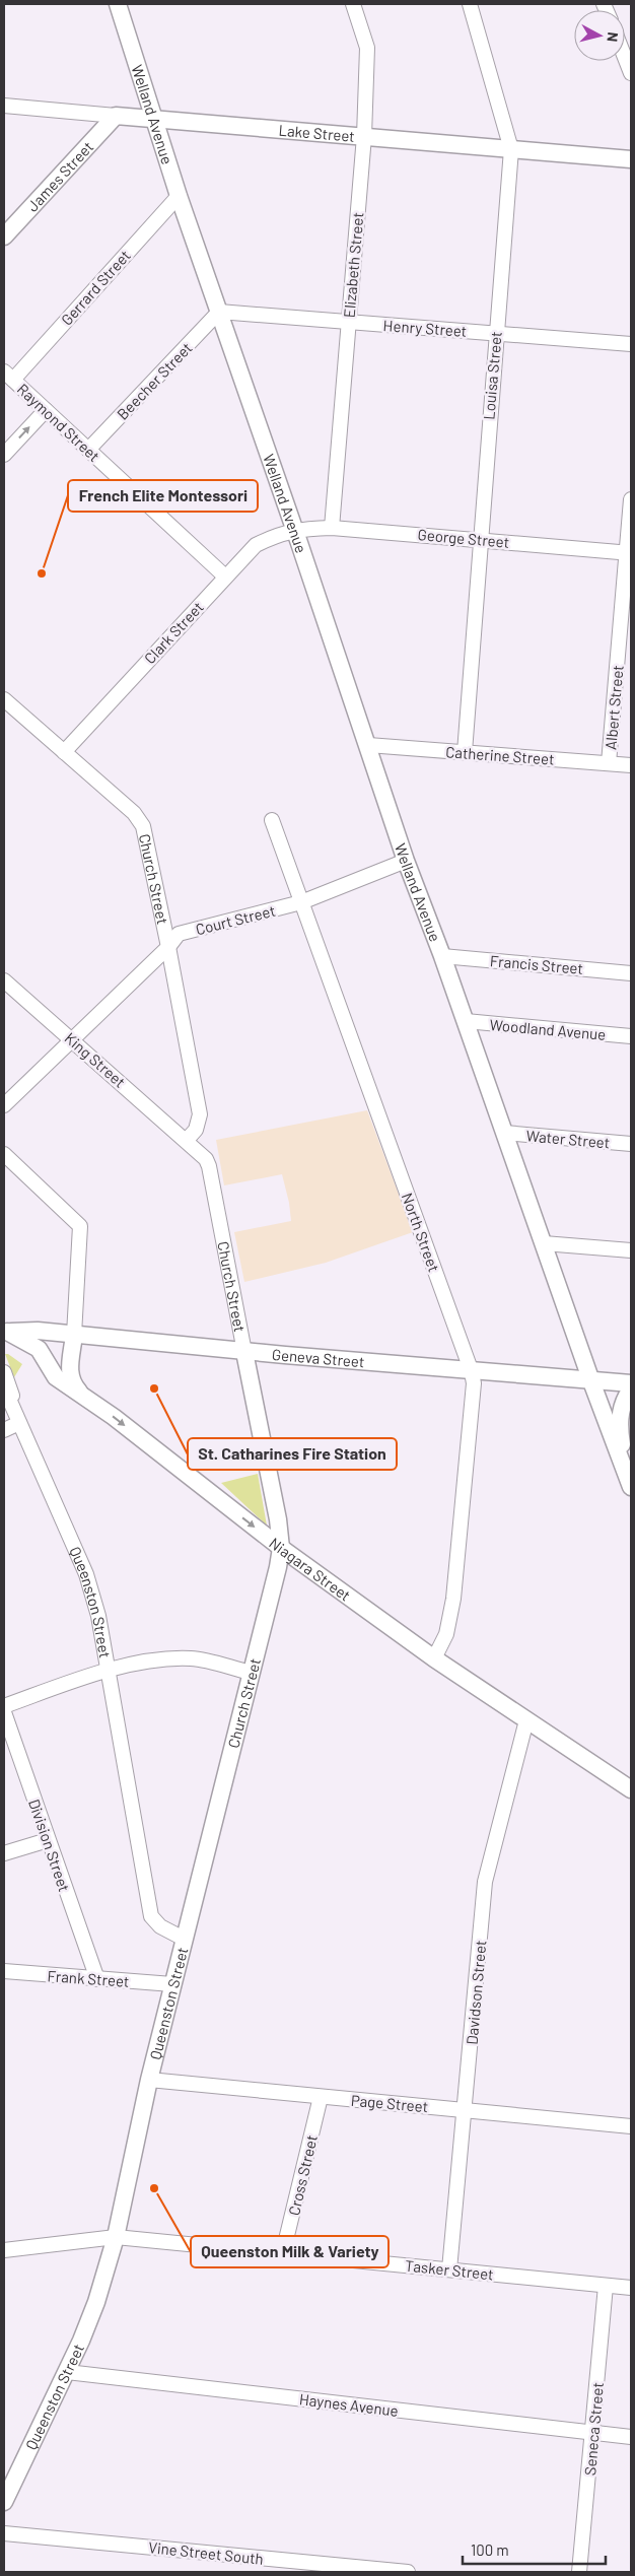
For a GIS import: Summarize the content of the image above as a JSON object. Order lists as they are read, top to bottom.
{
  "streets": {
    "main road": [
      "Welland Avenue",
      "Lake Street",
      "James Street",
      "Church Street",
      "Geneva Street",
      "Niagara Street",
      "Queenston Street"
    ],
    "street": [
      "Elizabeth Street",
      "Gerrard Street",
      "Henry Street",
      "Louisa Street",
      "Beecher Street",
      "Raymond Street",
      "George Street",
      "Clark Street",
      "Albert Street",
      "Catherine Street",
      "Court Street",
      "Francis Street",
      "Woodland Avenue",
      "King Street",
      "Water Street",
      "North Street",
      "Division Street",
      "Frank Street",
      "Davidson Street",
      "Page Street",
      "Cross Street",
      "Tasker Street",
      "Haynes Avenue",
      "Seneca Street",
      "Vine Street South"
    ]
  },
  "crossings": [
    ["Welland Avenue", "Lake Street"],
    ["Welland Avenue", "Gerrard Street"],
    ["Welland Avenue", "Henry Street"],
    ["Welland Avenue", "Beecher Street"],
    ["Welland Avenue", "George Street"],
    ["Welland Avenue", "Clark Street"],
    ["Welland Avenue", "Catherine Street"],
    ["Welland Avenue", "Court Street"],
    ["Welland Avenue", "Francis Street"],
    ["Welland Avenue", "Woodland Avenue"],
    ["Welland Avenue", "Water Street"],
    ["Welland Avenue", "Geneva Street"],
    ["Lake Street", "James Street"],
    ["Lake Street", "Elizabeth Street"],
    ["Lake Street", "Louisa Street"],
    ["Elizabeth Street", "Henry Street"],
    ["Elizabeth Street", "George Street"],
    ["Gerrard Street", "Raymond Street"],
    ["Henry Street", "Louisa Street"],
    ["Henry Street", "Beecher Street"],
    ["Louisa Street", "George Street"],
    ["Louisa Street", "Catherine Street"],
    ["Beecher Street", "Raymond Street"],
    ["Raymond Street", "Clark Street"],
    ["George Street", "Clark Street"],
    ["George Street", "Albert Street"],
    ["Clark Street", "Church Street"],
    ["Albert Street", "Catherine Street"],
    ["Church Street", "Court Street"],
    ["Church Street", "King Street"],
    ["Church Street", "Geneva Street"],
    ["Church Street", "Niagara Street"],
    ["Church Street", "Queenston Street"],
    ["Court Street", "King Street"],
    ["Court Street", "North Street"],
    ["North Street", "Geneva Street"],
    ["North Street", "Niagara Street"],
    ["Geneva Street", "Niagara Street"],
    ["Niagara Street", "Davidson Street"],
    ["Queenston Street", "Frank Street"],
    ["Queenston Street", "Page Street"],
    ["Queenston Street", "Tasker Street"],
    ["Queenston Street", "Haynes Avenue"],
    ["Division Street", "Frank Street"],
    ["Davidson Street", "Page Street"],
    ["Davidson Street", "Tasker Street"],
    ["Page Street", "Cross Street"],
    ["Cross Street", "Tasker Street"],
    ["Tasker Street", "Seneca Street"],
    ["Haynes Avenue", "Seneca Street"]
  ],
  "places": ["French Elite Montessori", "St. Catharines Fire Station", "Queenston Milk & Variety"],
  "scale_bar": "100 m",
  "north": "right"
}
